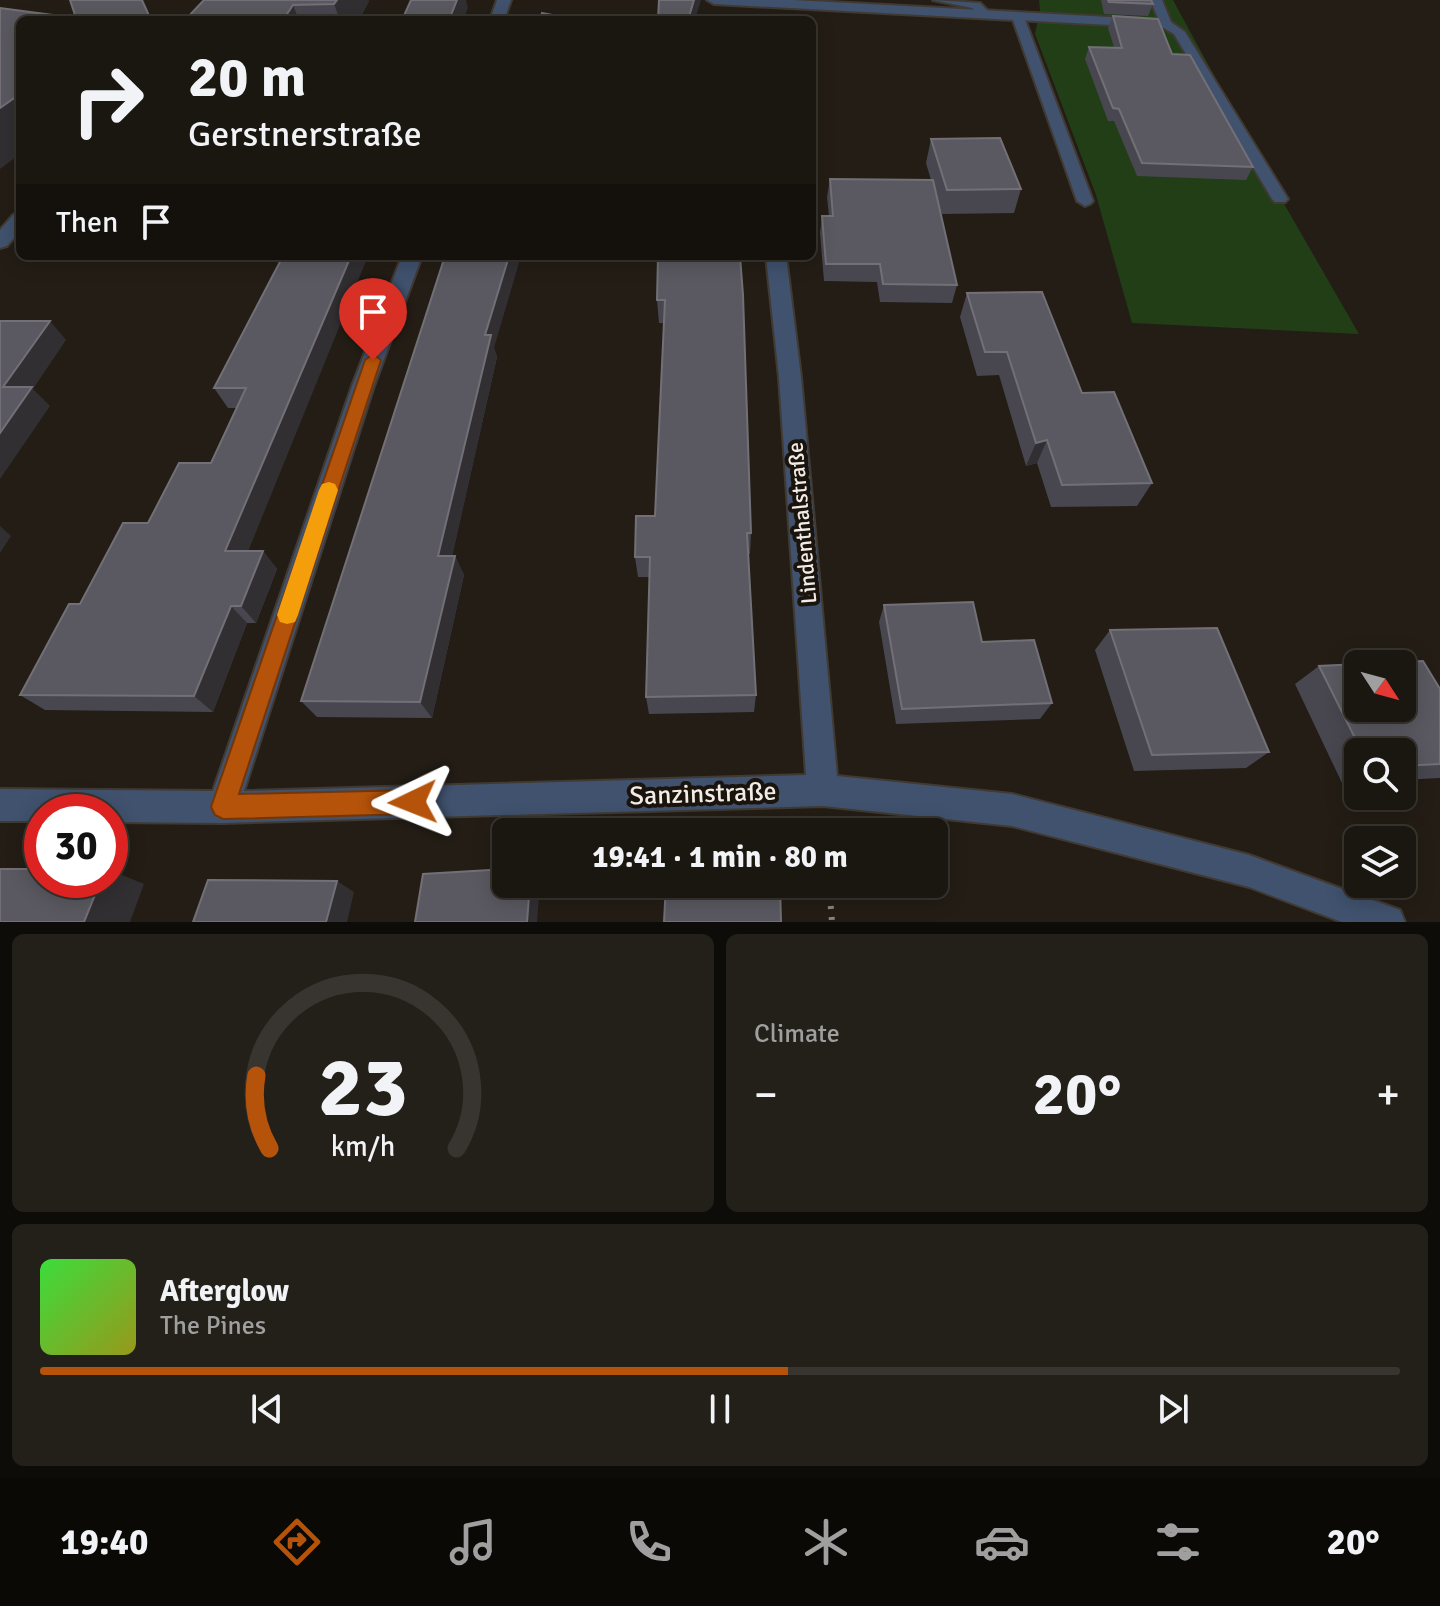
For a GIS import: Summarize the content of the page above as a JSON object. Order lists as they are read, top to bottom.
{
  "streets": {
    "street": ["Lindenthalstraße", "Sanzinstraße"]
  },
  "crossings": [
    ["Lindenthalstraße", "Sanzinstraße"]
  ],
  "north": "bottom right",
  "page": {
    "turn": ["20 m", "Gerstnerstraße"],
    "then": "Then",
    "limit": "30",
    "trip": "19:41 · 1 min · 80 m",
    "tile": "Climate",
    "heat": ["−", "20°", "+"],
    "song": ["Afterglow", "The Pines"],
    "tabs": ["19:40", "20°"],
    "gauge": ["23", "km/h"]
  }
}
